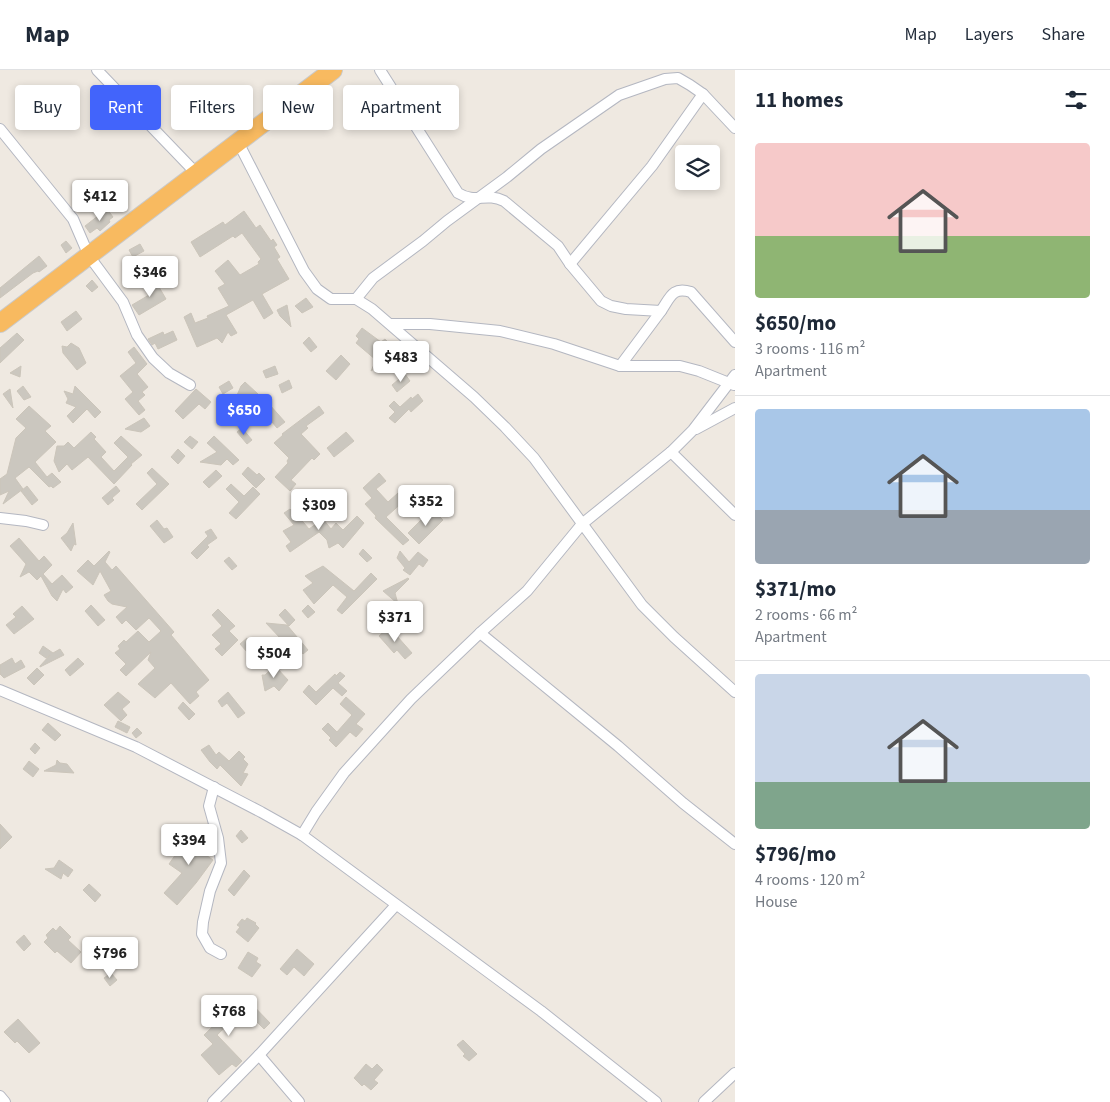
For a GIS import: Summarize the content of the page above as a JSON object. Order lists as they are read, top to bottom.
{
  "page": {
    "header": "Map",
    "nav": ["Map", "Layers", "Share"],
    "heading": "11 homes",
    "chip": [
      "Buy",
      "Rent",
      "Filters",
      "New",
      "Apartment"
    ],
    "list": [
      {
        "name": "$650/mo",
        "note": "3 rooms · 116 m² · Apartment"
      },
      {
        "name": "$371/mo",
        "note": "2 rooms · 66 m² · Apartment"
      },
      {
        "name": "$796/mo",
        "note": "4 rooms · 120 m² · House"
      }
    ],
    "price": [
      "$412",
      "$346",
      "$483",
      "$650",
      "$352",
      "$309",
      "$371",
      "$504",
      "$394",
      "$796",
      "$768"
    ]
  }
}
